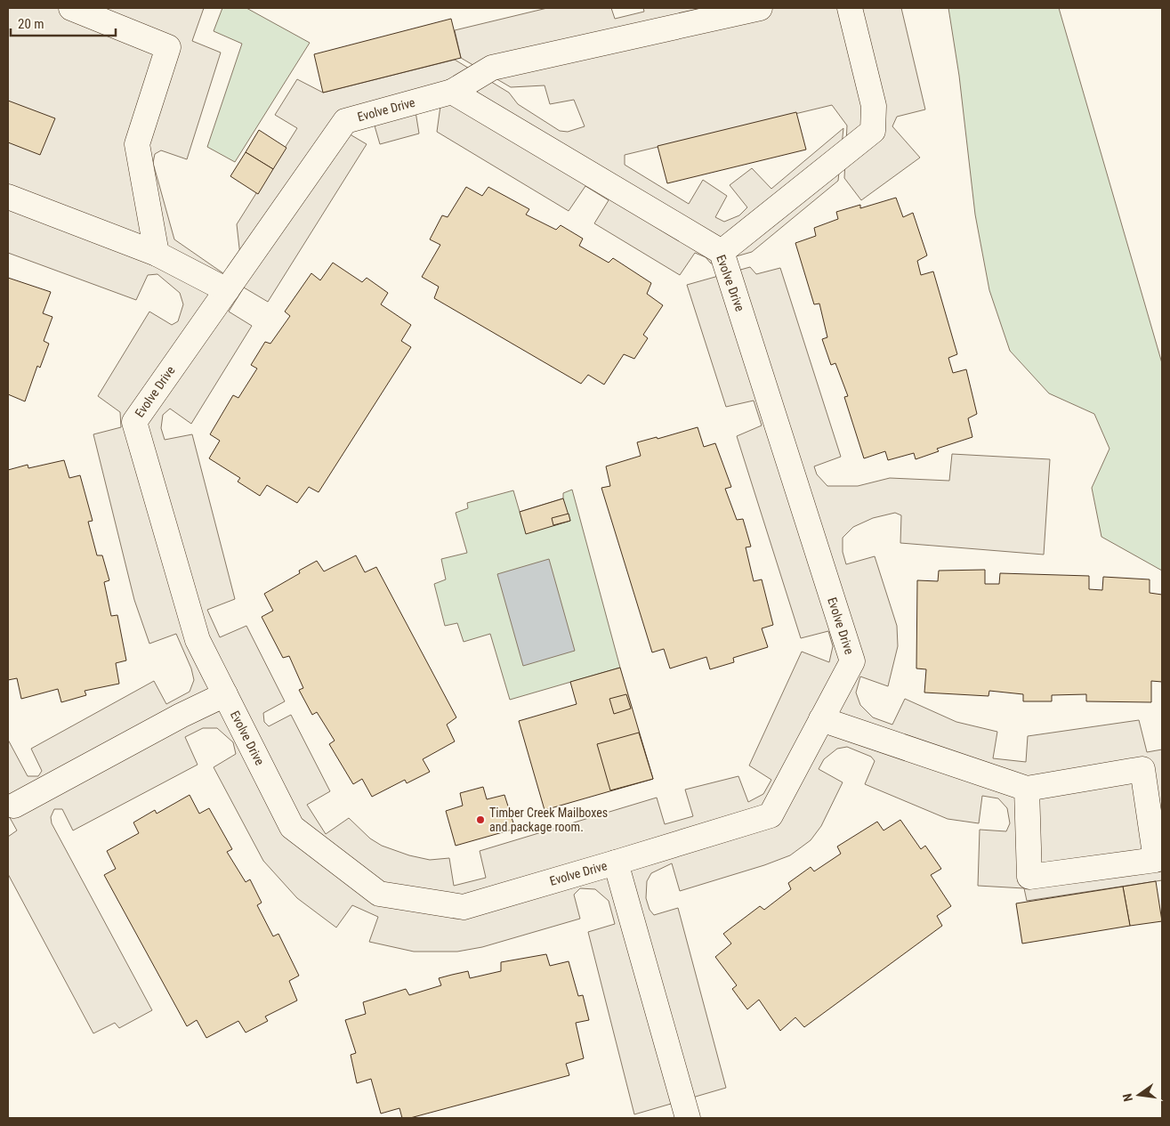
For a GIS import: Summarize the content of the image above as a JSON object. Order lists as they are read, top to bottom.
{
  "streets": {
    "street": ["Evolve Drive"]
  },
  "places": ["Timber Creek Mailboxes and package room."],
  "scale_bar": "20 m",
  "north": "left"
}
